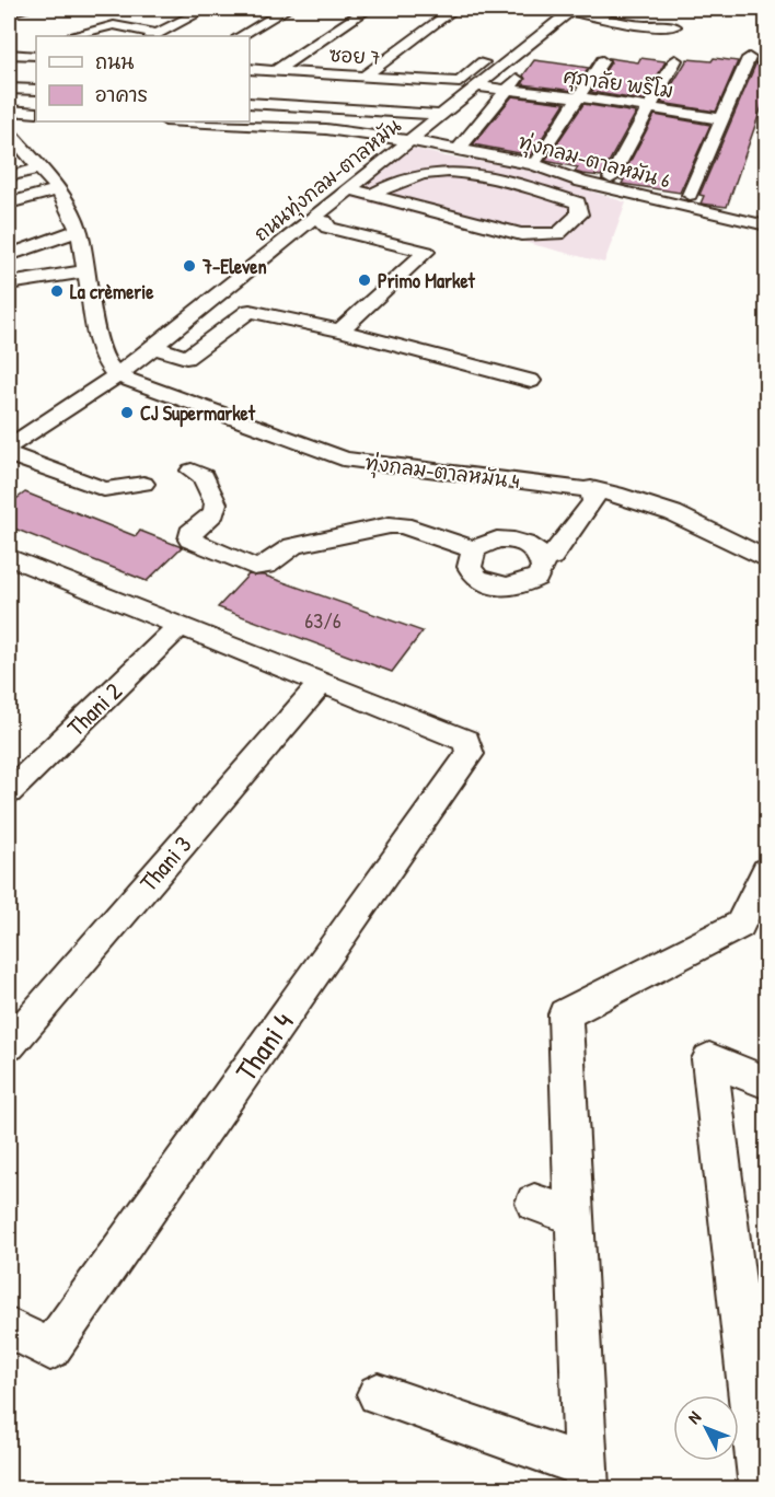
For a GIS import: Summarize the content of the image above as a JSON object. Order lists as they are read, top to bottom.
{
  "streets": {
    "street": [
      "ซอย 7",
      "ศุภาลัย พรีโม",
      "ทุ่งกลม-ตาลหมัน 6",
      "ถนนทุ่งกลม-ตาลหมัน",
      "ทุ่งกลม-ตาลหมัน 4",
      "Thani 2",
      "Thani 3",
      "Thani 4"
    ]
  },
  "crossings": [
    ["ซอย 7", "ศุภาลัย พรีโม"],
    ["ซอย 7", "ถนนทุ่งกลม-ตาลหมัน"],
    ["ศุภาลัย พรีโม", "ถนนทุ่งกลม-ตาลหมัน"],
    ["ทุ่งกลม-ตาลหมัน 6", "ถนนทุ่งกลม-ตาลหมัน"],
    ["Thani 3", "Thani 4"]
  ],
  "places": [
    "7-Eleven",
    "Primo Market",
    "La crèmerie",
    "CJ Supermarket"
  ],
  "house_numbers": ["63/6"],
  "legend": ["ถนน", "อาคาร"],
  "north": "top left"
}
